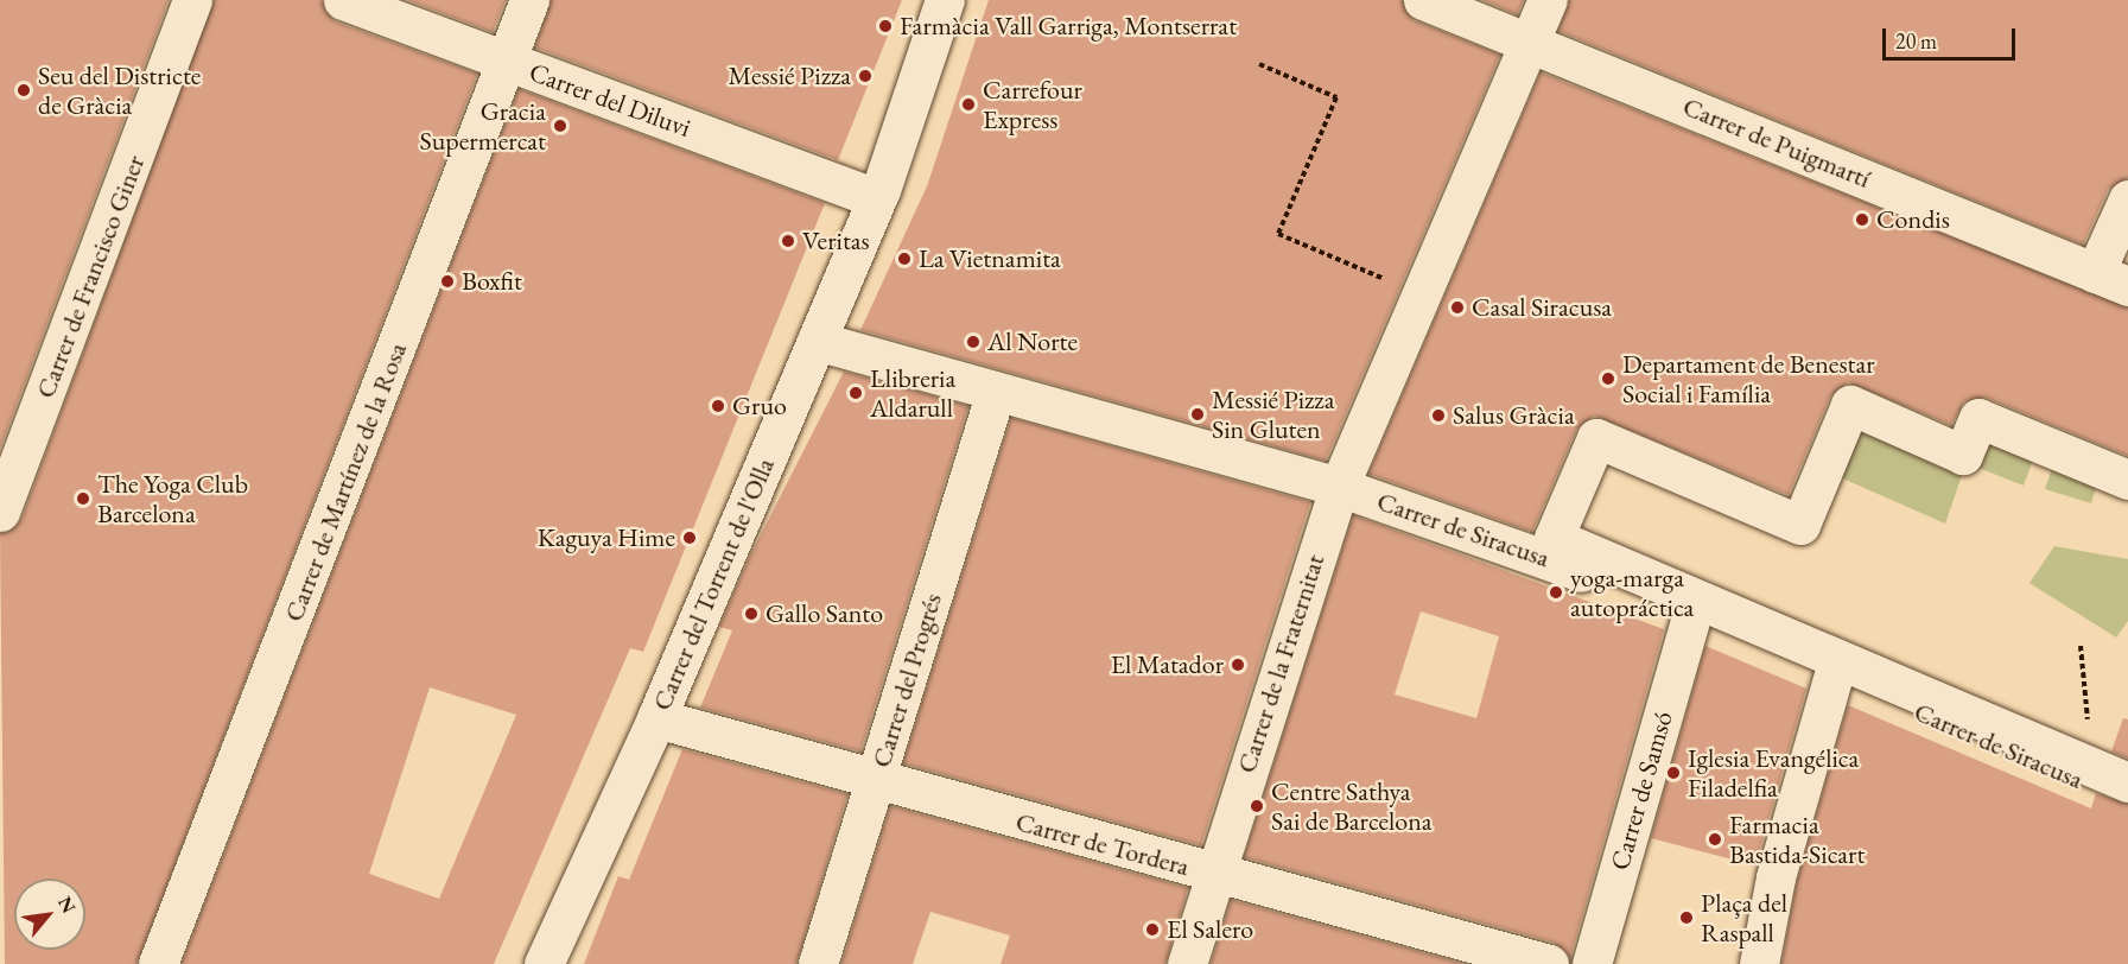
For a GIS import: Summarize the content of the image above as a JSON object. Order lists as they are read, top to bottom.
{
  "streets": {
    "street": [
      "Carrer del Diluvi",
      "Carrer de Puigmartí",
      "Carrer de Francisco Giner",
      "Carrer de Martínez de la Rosa",
      "Carrer de Siracusa",
      "Carrer del Torrent de l'Olla",
      "Carrer de la Fraternitat",
      "Carrer del Progrés",
      "Carrer de Samsó",
      "Carrer de Tordera"
    ]
  },
  "crossings": [
    ["Carrer del Diluvi", "Carrer de Martínez de la Rosa"],
    ["Carrer del Diluvi", "Carrer del Torrent de l'Olla"],
    ["Carrer de Puigmartí", "Carrer de la Fraternitat"],
    ["Carrer de Siracusa", "Carrer del Torrent de l'Olla"],
    ["Carrer de Siracusa", "Carrer de la Fraternitat"],
    ["Carrer de Siracusa", "Carrer del Progrés"],
    ["Carrer de Siracusa", "Carrer de Samsó"],
    ["Carrer del Torrent de l'Olla", "Carrer de Tordera"],
    ["Carrer de la Fraternitat", "Carrer de Tordera"],
    ["Carrer del Progrés", "Carrer de Tordera"]
  ],
  "places": [
    "Farmàcia Vall Garriga, Montserrat",
    "Messié Pizza",
    "Seu del Districte de Gràcia",
    "Carrefour Express",
    "Gracia Supermercat",
    "Condis",
    "Veritas",
    "La Vietnamita",
    "Boxfit",
    "Casal Siracusa",
    "Al Norte",
    "Departament de Benestar Social i Família",
    "Llibreria Aldarull",
    "Gruo",
    "Messié Pizza Sin Gluten",
    "Salus Gràcia",
    "The Yoga Club Barcelona",
    "Kaguya Hime",
    "yoga-marga autopráctica",
    "Gallo Santo",
    "El Matador",
    "Iglesia Evangélica Filadelfia",
    "Centre Sathya Sai de Barcelona",
    "Farmacia Bastida-Sicart",
    "Plaça del Raspall",
    "El Salero"
  ],
  "scale_bar": "20 m",
  "north": "top right"
}
